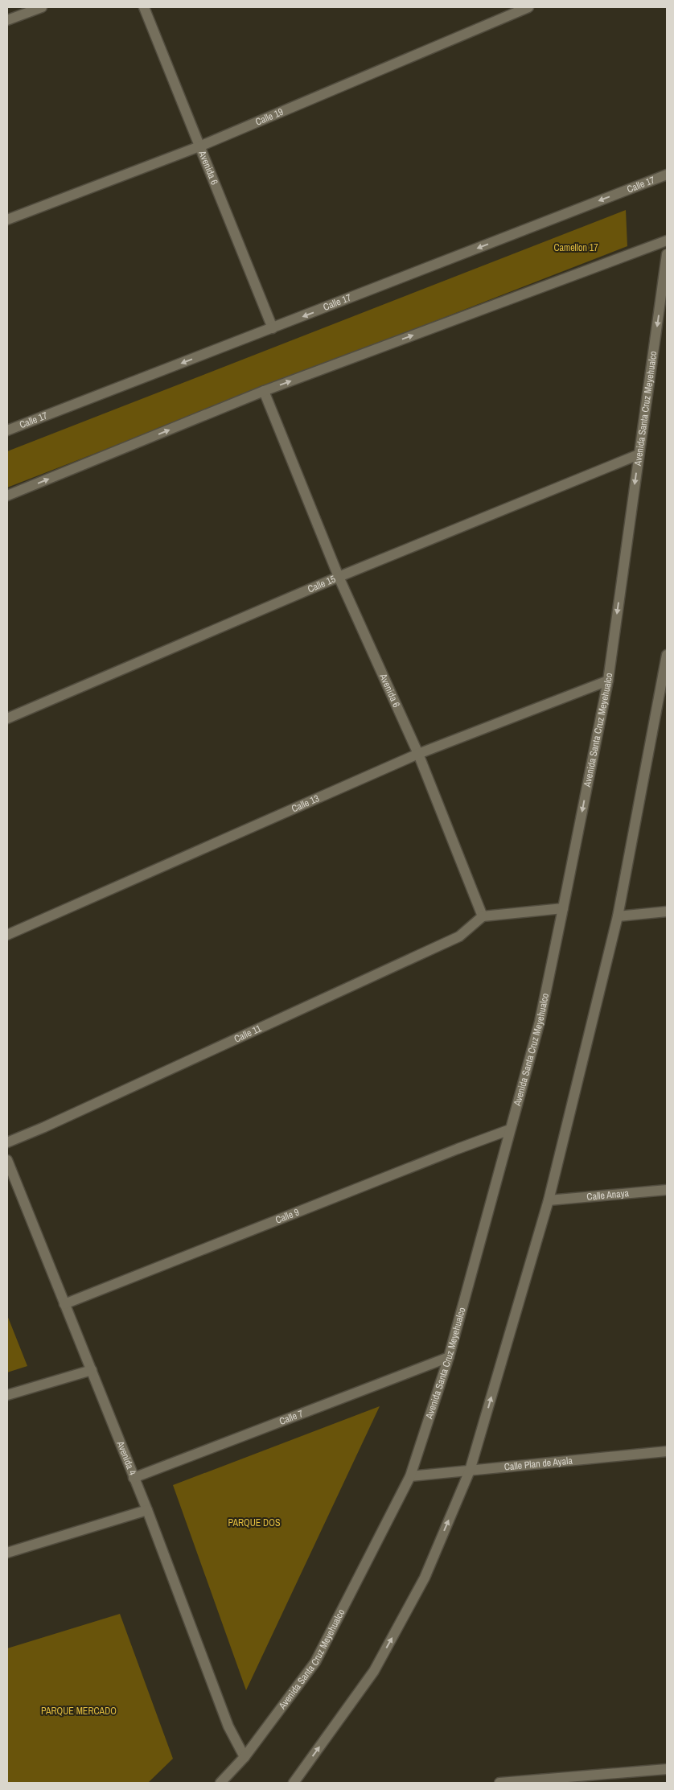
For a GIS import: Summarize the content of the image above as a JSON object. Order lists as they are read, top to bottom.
{
  "streets": {
    "street": [
      "Calle 19",
      "Avenida 6",
      "Calle 17",
      "Avenida Santa Cruz Meyehualco",
      "Calle 15",
      "Calle 13",
      "Calle 11",
      "Calle Anaya",
      "Calle 9",
      "Calle 7",
      "Avenida 4",
      "Calle Plan de Ayala"
    ]
  },
  "crossings": [
    ["Calle 19", "Avenida 6"],
    ["Avenida 6", "Calle 17"],
    ["Avenida 6", "Calle 15"],
    ["Avenida 6", "Calle 13"],
    ["Avenida 6", "Calle 11"],
    ["Avenida Santa Cruz Meyehualco", "Calle 15"],
    ["Avenida Santa Cruz Meyehualco", "Calle 13"],
    ["Avenida Santa Cruz Meyehualco", "Calle 9"],
    ["Avenida Santa Cruz Meyehualco", "Calle 7"],
    ["Avenida Santa Cruz Meyehualco", "Avenida 4"],
    ["Avenida Santa Cruz Meyehualco", "Calle Plan de Ayala"],
    ["Calle 9", "Avenida 4"],
    ["Calle 7", "Avenida 4"]
  ],
  "parks": ["Camellon 17", "PARQUE DOS", "PARQUE MERCADO"]
}
